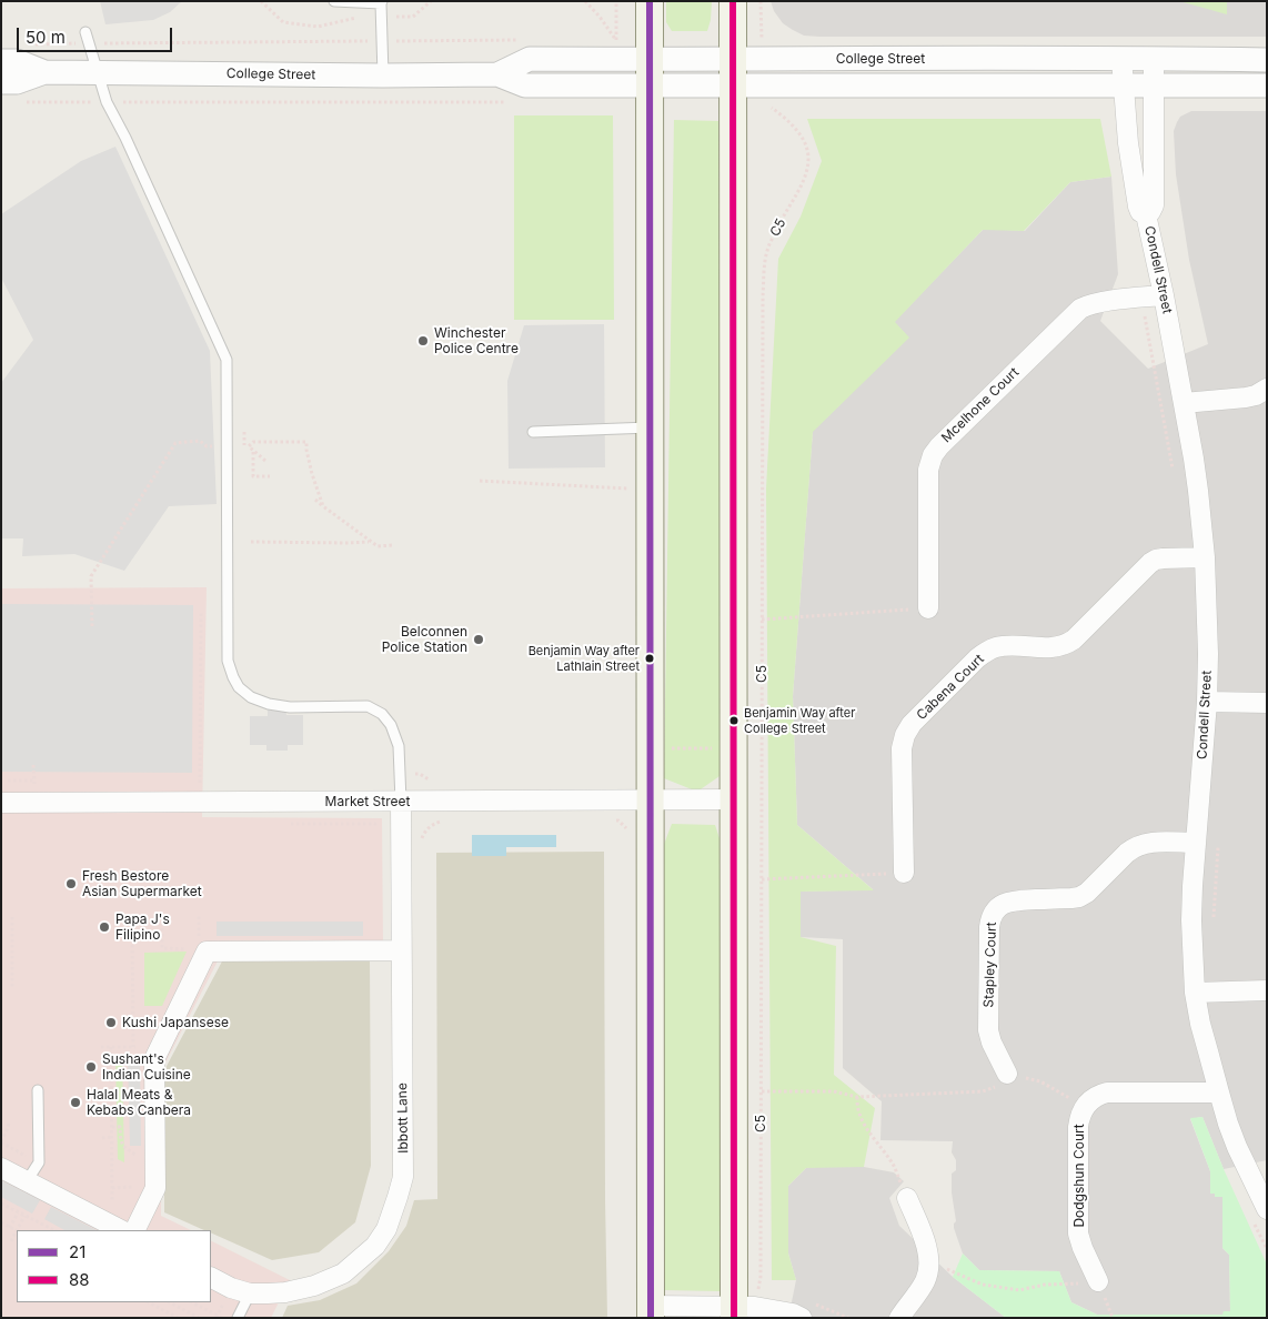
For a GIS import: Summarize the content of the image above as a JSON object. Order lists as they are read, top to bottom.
{
  "streets": {
    "street": [
      "College Street",
      "Condell Street",
      "Mcelhone Court",
      "Cabena Court",
      "Market Street",
      "Stapley Court",
      "Ibbott Lane",
      "Dodgshun Court"
    ],
    "path": ["C5"]
  },
  "crossings": [
    ["College Street", "Condell Street"],
    ["Condell Street", "Mcelhone Court"],
    ["Condell Street", "Cabena Court"],
    ["Condell Street", "Stapley Court"],
    ["Condell Street", "Dodgshun Court"],
    ["Market Street", "Ibbott Lane"]
  ],
  "places": [
    "Winchester Police Centre",
    "Belconnen Police Station",
    "Benjamin Way after Lathlain Street",
    "Benjamin Way after College Street",
    "Fresh Bestore Asian Supermarket",
    "Papa J's Filipino",
    "Kushi Japansese",
    "Sushant's Indian Cuisine",
    "Halal Meats & Kebabs Canbera"
  ],
  "lines": ["transit line 21", "transit line 88"],
  "legend": ["21", "88"],
  "scale_bar": "50 m"
}
